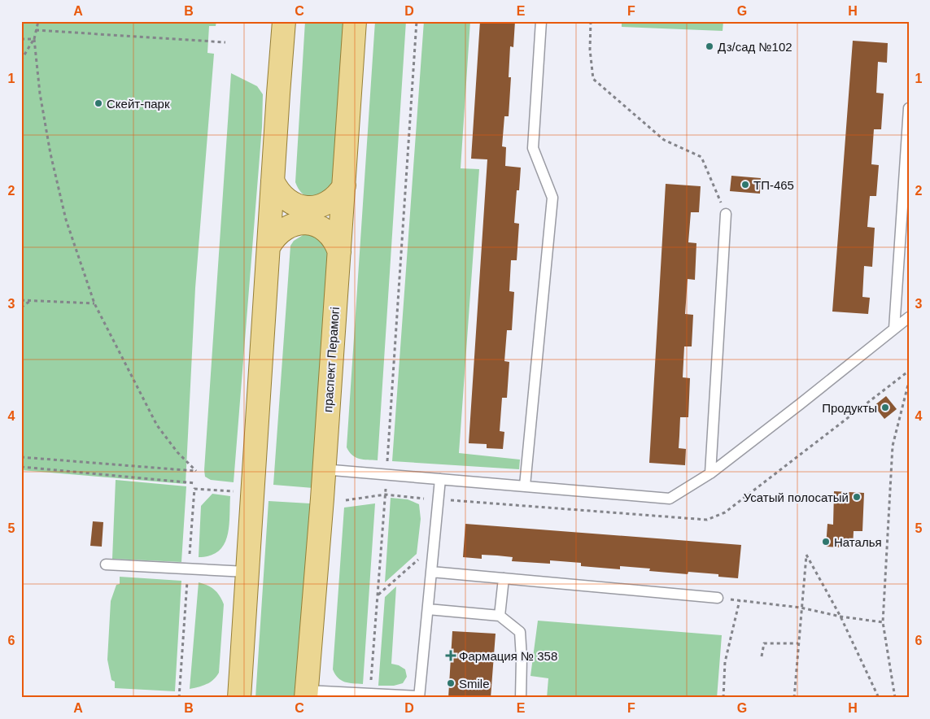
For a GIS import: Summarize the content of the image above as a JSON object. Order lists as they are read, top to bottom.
{
  "streets": {
    "main road": ["праспект Перамогі"]
  },
  "places": {
    "other": [
      "Дз/сад №102",
      "Скейт-парк",
      "ТП-465",
      "Продукты",
      "Усатый полосатый",
      "Наталья",
      "Smile"
    ],
    "health": ["Фармация № 358"]
  },
  "grid": {
    "columns": [
      "A",
      "B",
      "C",
      "D",
      "E",
      "F",
      "G",
      "H"
    ],
    "rows": [
      "1",
      "2",
      "3",
      "4",
      "5",
      "6"
    ]
  }
}
